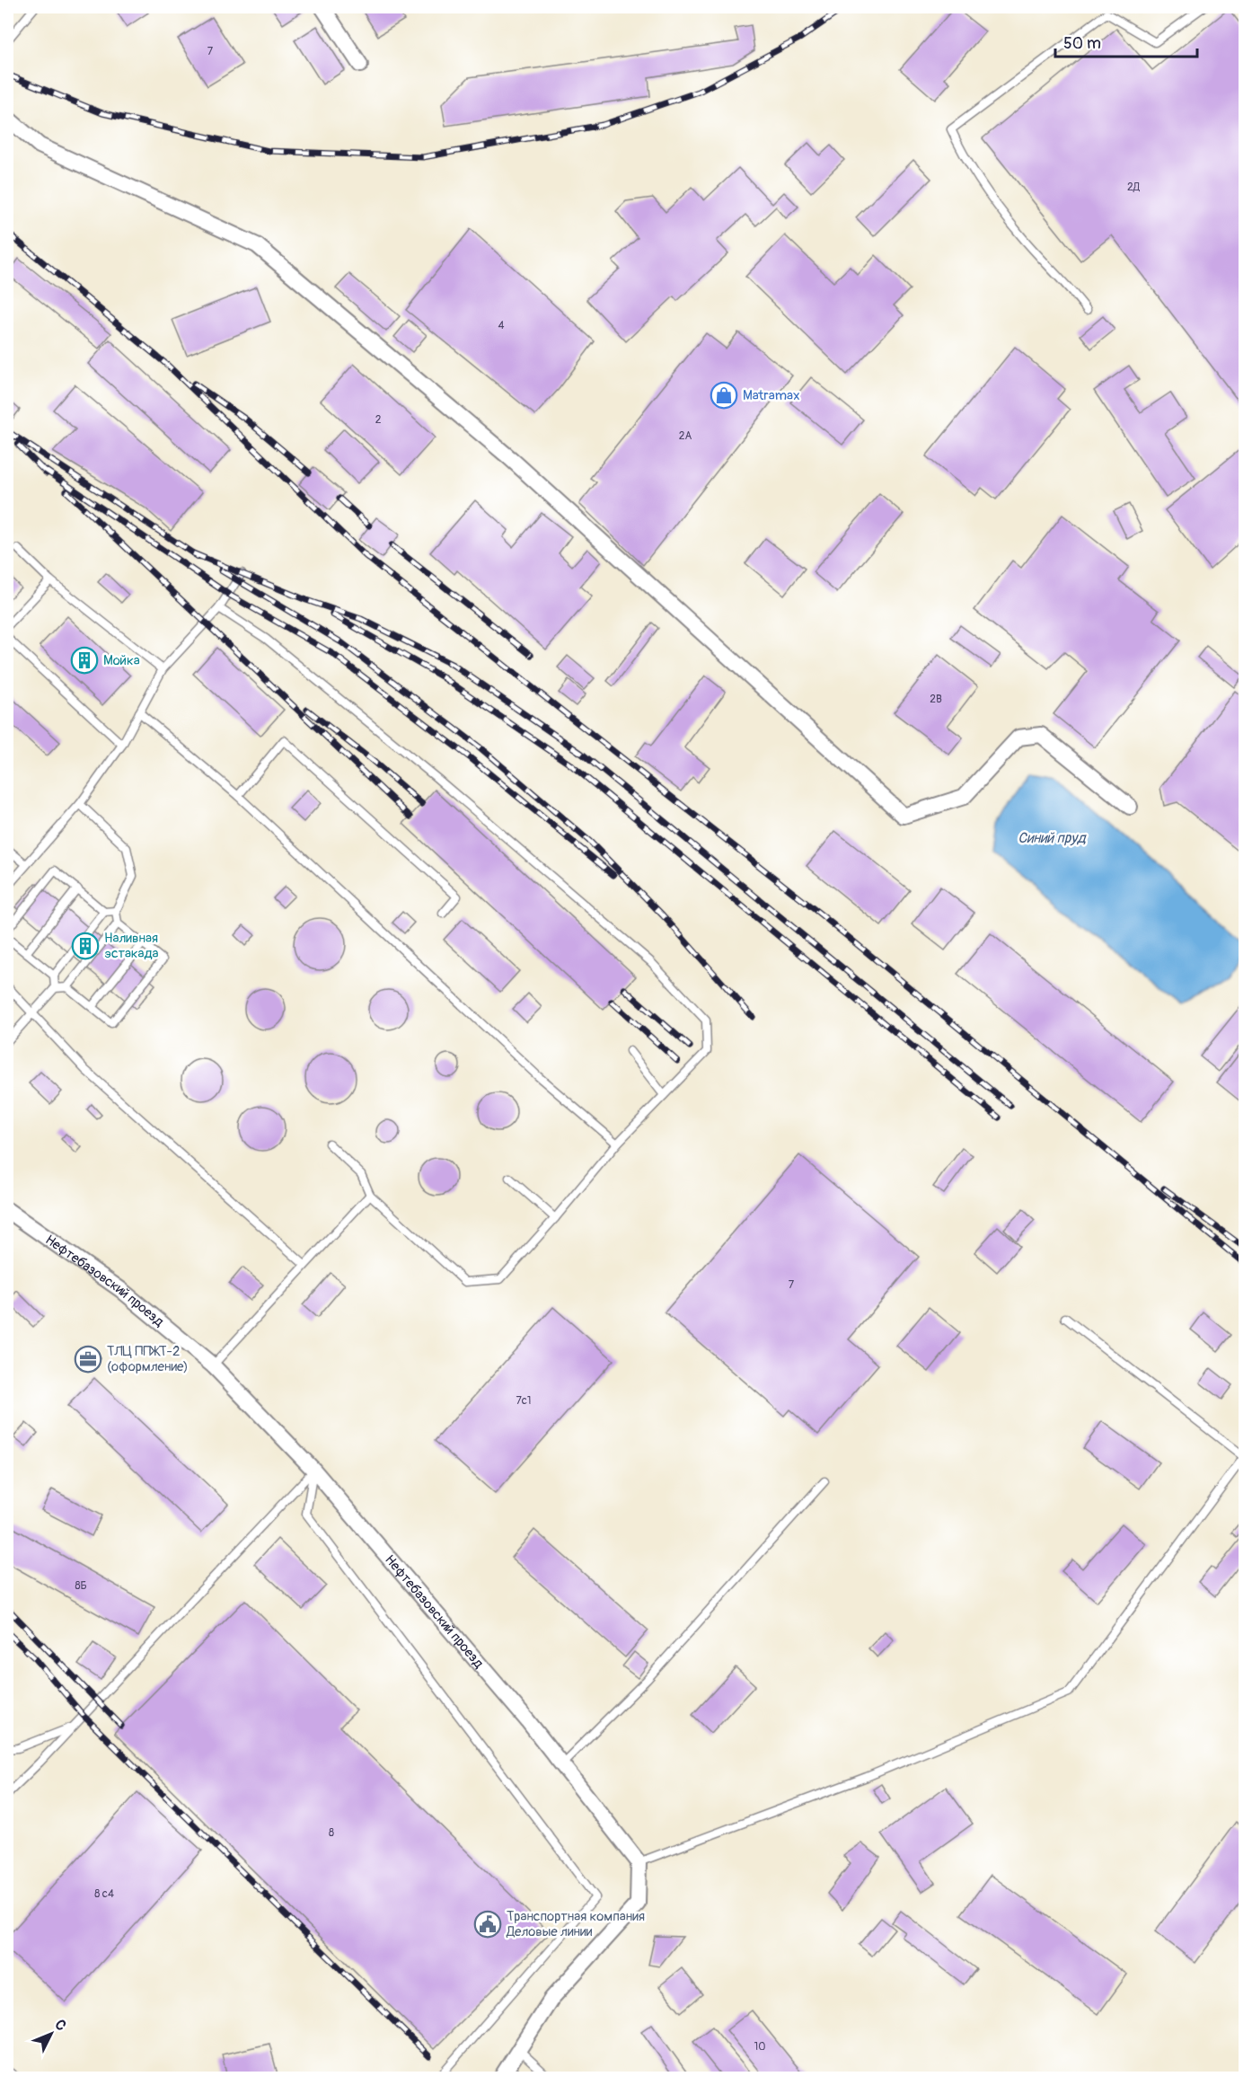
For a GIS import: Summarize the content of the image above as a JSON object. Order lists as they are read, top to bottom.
{
  "streets": {
    "street": ["Нефтебазовский проезд"]
  },
  "water": ["Синий пруд"],
  "places": {
    "shop": ["Matramax"],
    "building": ["Мойка", "Наливная эстакада"],
    "office": ["ТЛЦ ППЖТ-2 (оформление)"],
    "public building": ["Транспортная компания Деловые линии"]
  },
  "house_numbers": [
    "7",
    "2Д",
    "4",
    "2",
    "2А",
    "2В",
    "7",
    "7с1",
    "8Б",
    "8",
    "8 с4",
    "10"
  ],
  "scale_bar": "50 m",
  "north": "top right"
}
